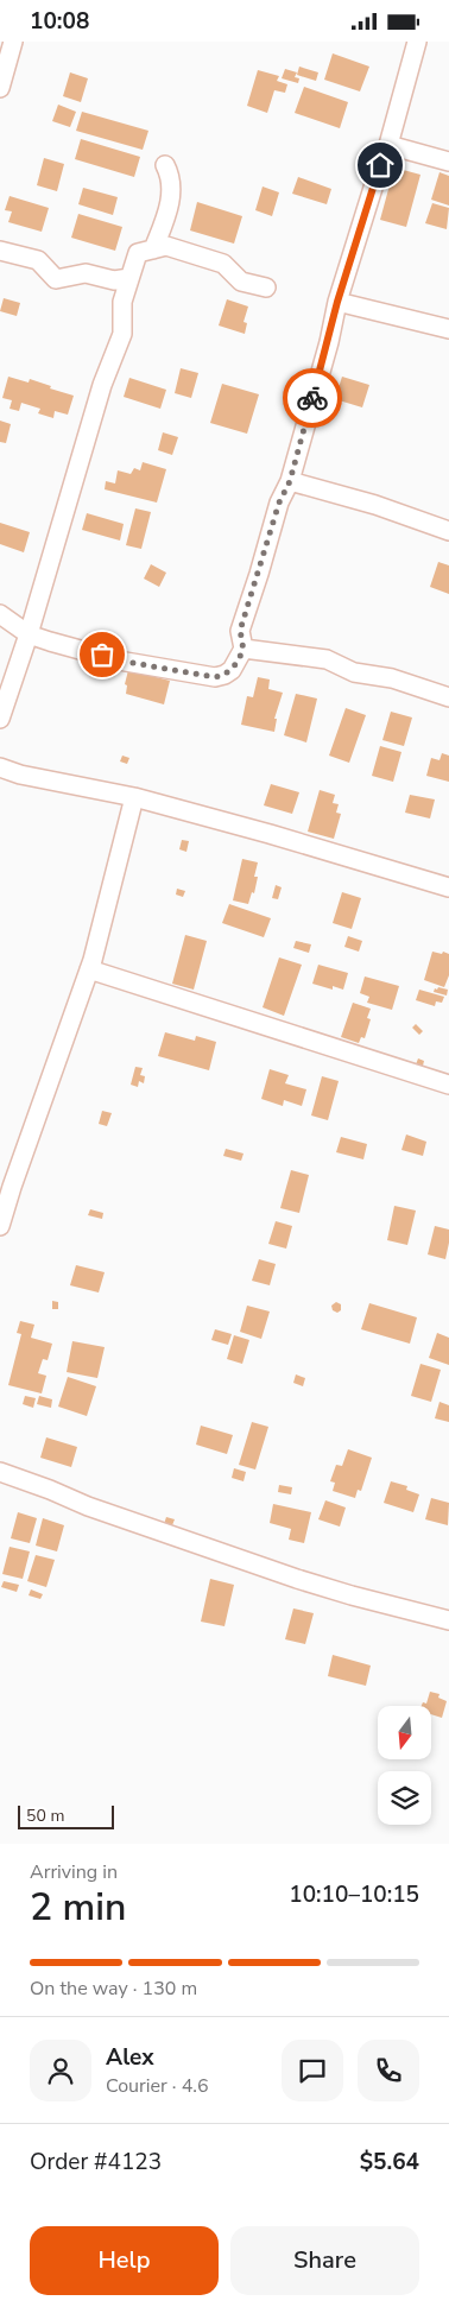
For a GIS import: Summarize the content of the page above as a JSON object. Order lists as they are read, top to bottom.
{
  "scale_bar": "50 m",
  "north": "bottom",
  "page": {
    "status": "10:08",
    "scale": "50 m",
    "heading": ["2 min", "Arriving in", "10:10–10:15"],
    "panel": [
      "Alex",
      "Courier · 4.6",
      "Order #4123",
      "$5.64"
    ],
    "bar": "On the way · 130 m",
    "buttons": ["Help", "Share"]
  }
}
